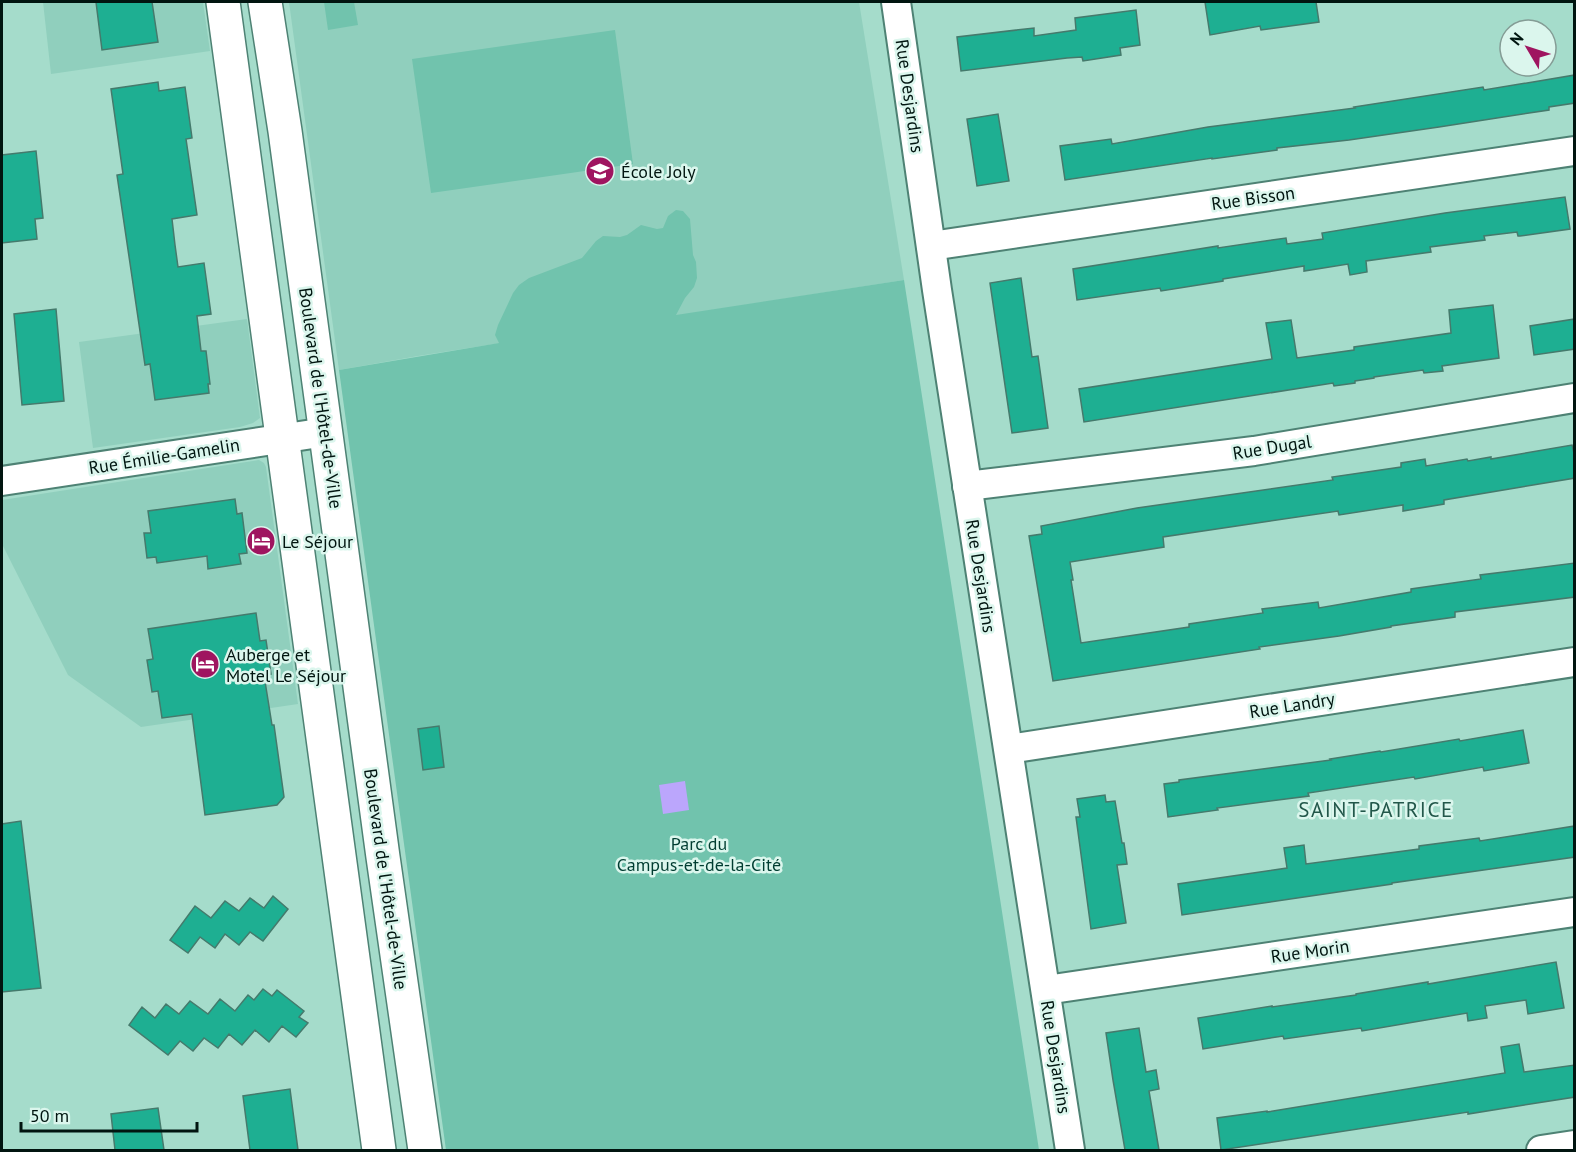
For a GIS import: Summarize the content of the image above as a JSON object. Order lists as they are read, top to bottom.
{
  "streets": {
    "main road": ["Boulevard de l'Hôtel-de-Ville"],
    "street": [
      "Rue Desjardins",
      "Rue Bisson",
      "Rue Dugal",
      "Rue Émilie-Gamelin",
      "Rue Landry",
      "Rue Morin"
    ]
  },
  "crossings": [
    ["Rue Desjardins", "Rue Bisson"],
    ["Rue Desjardins", "Rue Dugal"],
    ["Rue Desjardins", "Rue Landry"],
    ["Rue Desjardins", "Rue Morin"],
    ["Boulevard de l'Hôtel-de-Ville", "Rue Émilie-Gamelin"]
  ],
  "districts": ["SAINT-PATRICE"],
  "parks": ["Parc du Campus-et-de-la-Cité"],
  "places": {
    "school or university": ["École Joly"],
    "hotel": ["Le Séjour", "Auberge et Motel Le Séjour"]
  },
  "scale_bar": "50 m",
  "north": "top left"
}
